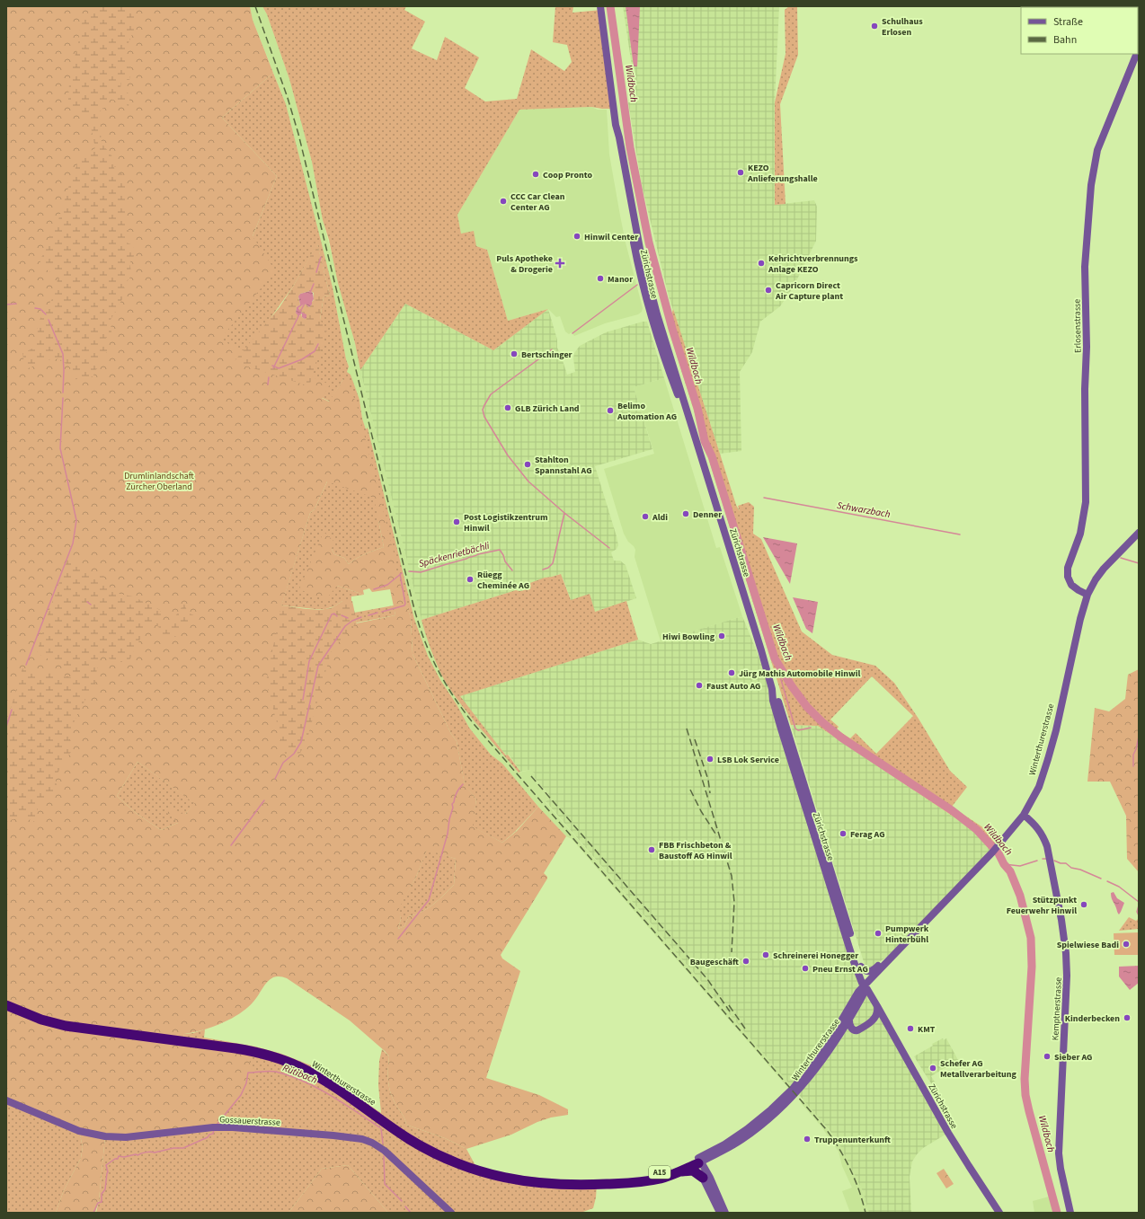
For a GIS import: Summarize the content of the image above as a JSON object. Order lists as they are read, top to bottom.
{
  "streets": {
    "highway": ["Winterthurerstrasse", "A15"],
    "main road": [
      "Zürichstrasse",
      "Erlosenstrasse",
      "Kemptnerstrasse",
      "Gossauerstrasse"
    ]
  },
  "crossings": [
    ["Zürichstrasse", "Winterthurerstrasse"],
    ["Erlosenstrasse", "Winterthurerstrasse"],
    ["Winterthurerstrasse", "Kemptnerstrasse"],
    ["Winterthurerstrasse", "A15"]
  ],
  "water": [
    "Wildbach",
    "Schwarzbach",
    "Späckenrietbächli",
    "Rütibach"
  ],
  "parks": ["Drumlinlandschaft Zürcher Oberland"],
  "places": {
    "other": [
      "Schulhaus Erlosen",
      "KEZO Anlieferungshalle",
      "Coop Pronto",
      "CCC Car Clean Center AG",
      "Hinwil Center",
      "Kehrichtverbrennungs Anlage KEZO",
      "Manor",
      "Capricorn Direct Air Capture plant",
      "Bertschinger",
      "GLB Zürich Land",
      "Belimo Automation AG",
      "Stahlton Spannstahl AG",
      "Denner",
      "Aldi",
      "Post Logistikzentrum Hinwil",
      "Rüegg Cheminée AG",
      "Hiwi Bowling",
      "Jürg Mathis Automobile Hinwil",
      "Faust Auto AG",
      "LSB Lok Service",
      "Ferag AG",
      "FBB Frischbeton & Baustoff AG Hinwil",
      "Stützpunkt Feuerwehr Hinwil",
      "Pumpwerk Hinterbühl",
      "Spielwiese Badi",
      "Schreinerei Honegger",
      "Baugeschäft",
      "Pneu Ernst AG",
      "Kinderbecken",
      "KMT",
      "Sieber AG",
      "Schefer AG Metallverarbeitung",
      "Truppenunterkunft"
    ],
    "health": ["Puls Apotheke & Drogerie"]
  },
  "legend": ["Straße", "Bahn"]
}
